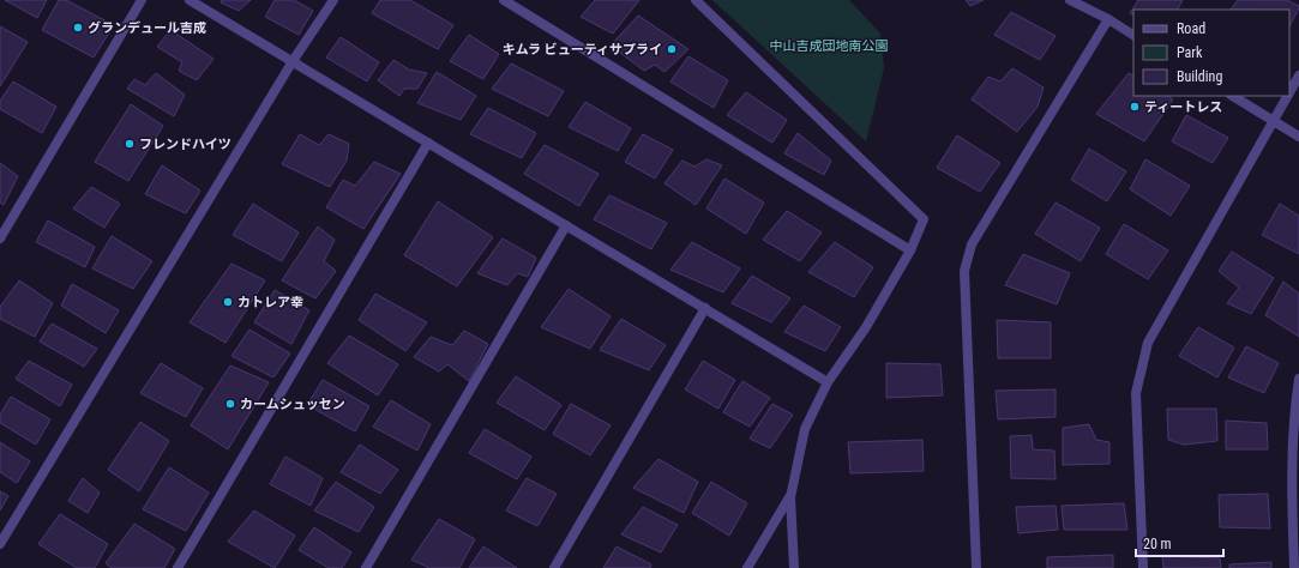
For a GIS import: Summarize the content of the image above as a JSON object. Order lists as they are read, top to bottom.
{
  "parks": ["中山吉成団地南公園"],
  "places": [
    "グランデュール吉成",
    "キムラ ビューティサプライ",
    "ティートレス",
    "フレンドハイツ",
    "カトレア幸",
    "カームシュッセン"
  ],
  "legend": ["Road", "Park", "Building"],
  "scale_bar": "20 m"
}
